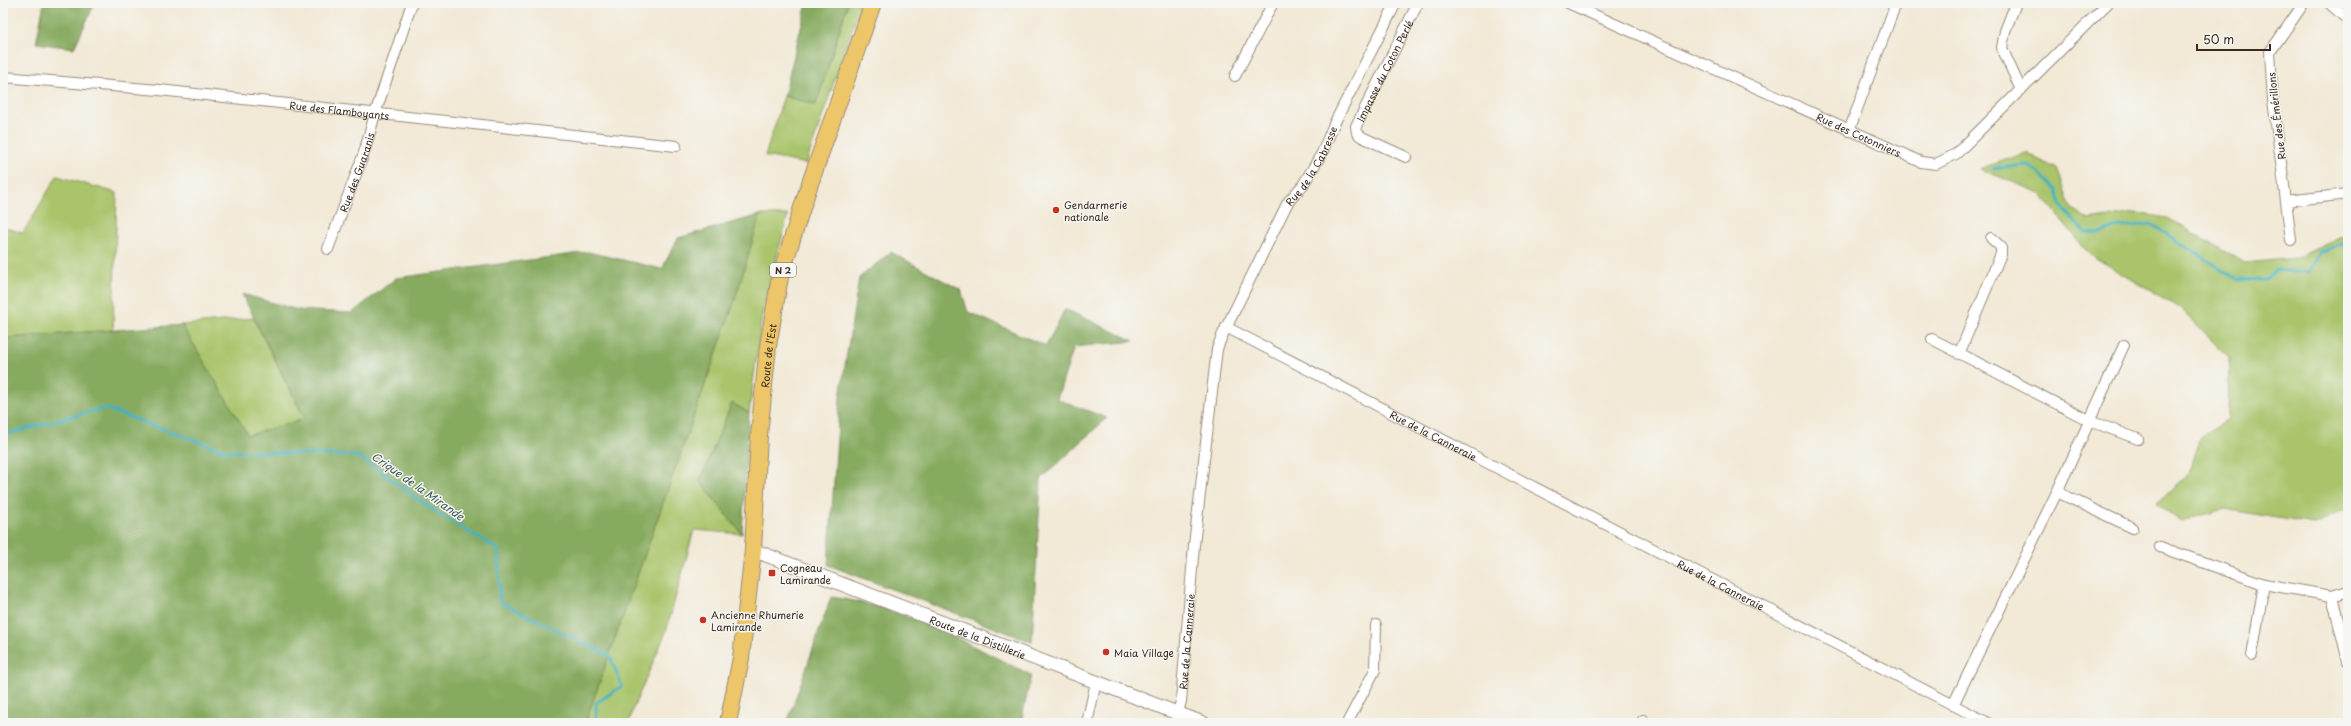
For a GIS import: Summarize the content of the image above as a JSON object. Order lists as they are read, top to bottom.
{
  "streets": {
    "main road": ["N 2", "Route de l'Est"],
    "street": [
      "Impasse du Coton Perlé",
      "Rue des Flamboyants",
      "Rue des Émérillons",
      "Rue des Cotonniers",
      "Rue de la Cabresse",
      "Rue des Guaranis",
      "Rue de la Canneraie",
      "Route de la Distillerie"
    ]
  },
  "crossings": [
    ["Rue des Flamboyants", "Rue des Guaranis"],
    ["Rue de la Cabresse", "Rue de la Canneraie"],
    ["Route de l'Est", "Route de la Distillerie"],
    ["Rue de la Canneraie", "Route de la Distillerie"]
  ],
  "water": ["Crique de la Mirande"],
  "places": {
    "other": ["Gendarmerie nationale", "Ancienne Rhumerie Lamirande", "Maia Village"],
    "transit": ["Cogneau Lamirande"]
  },
  "scale_bar": "50 m"
}
